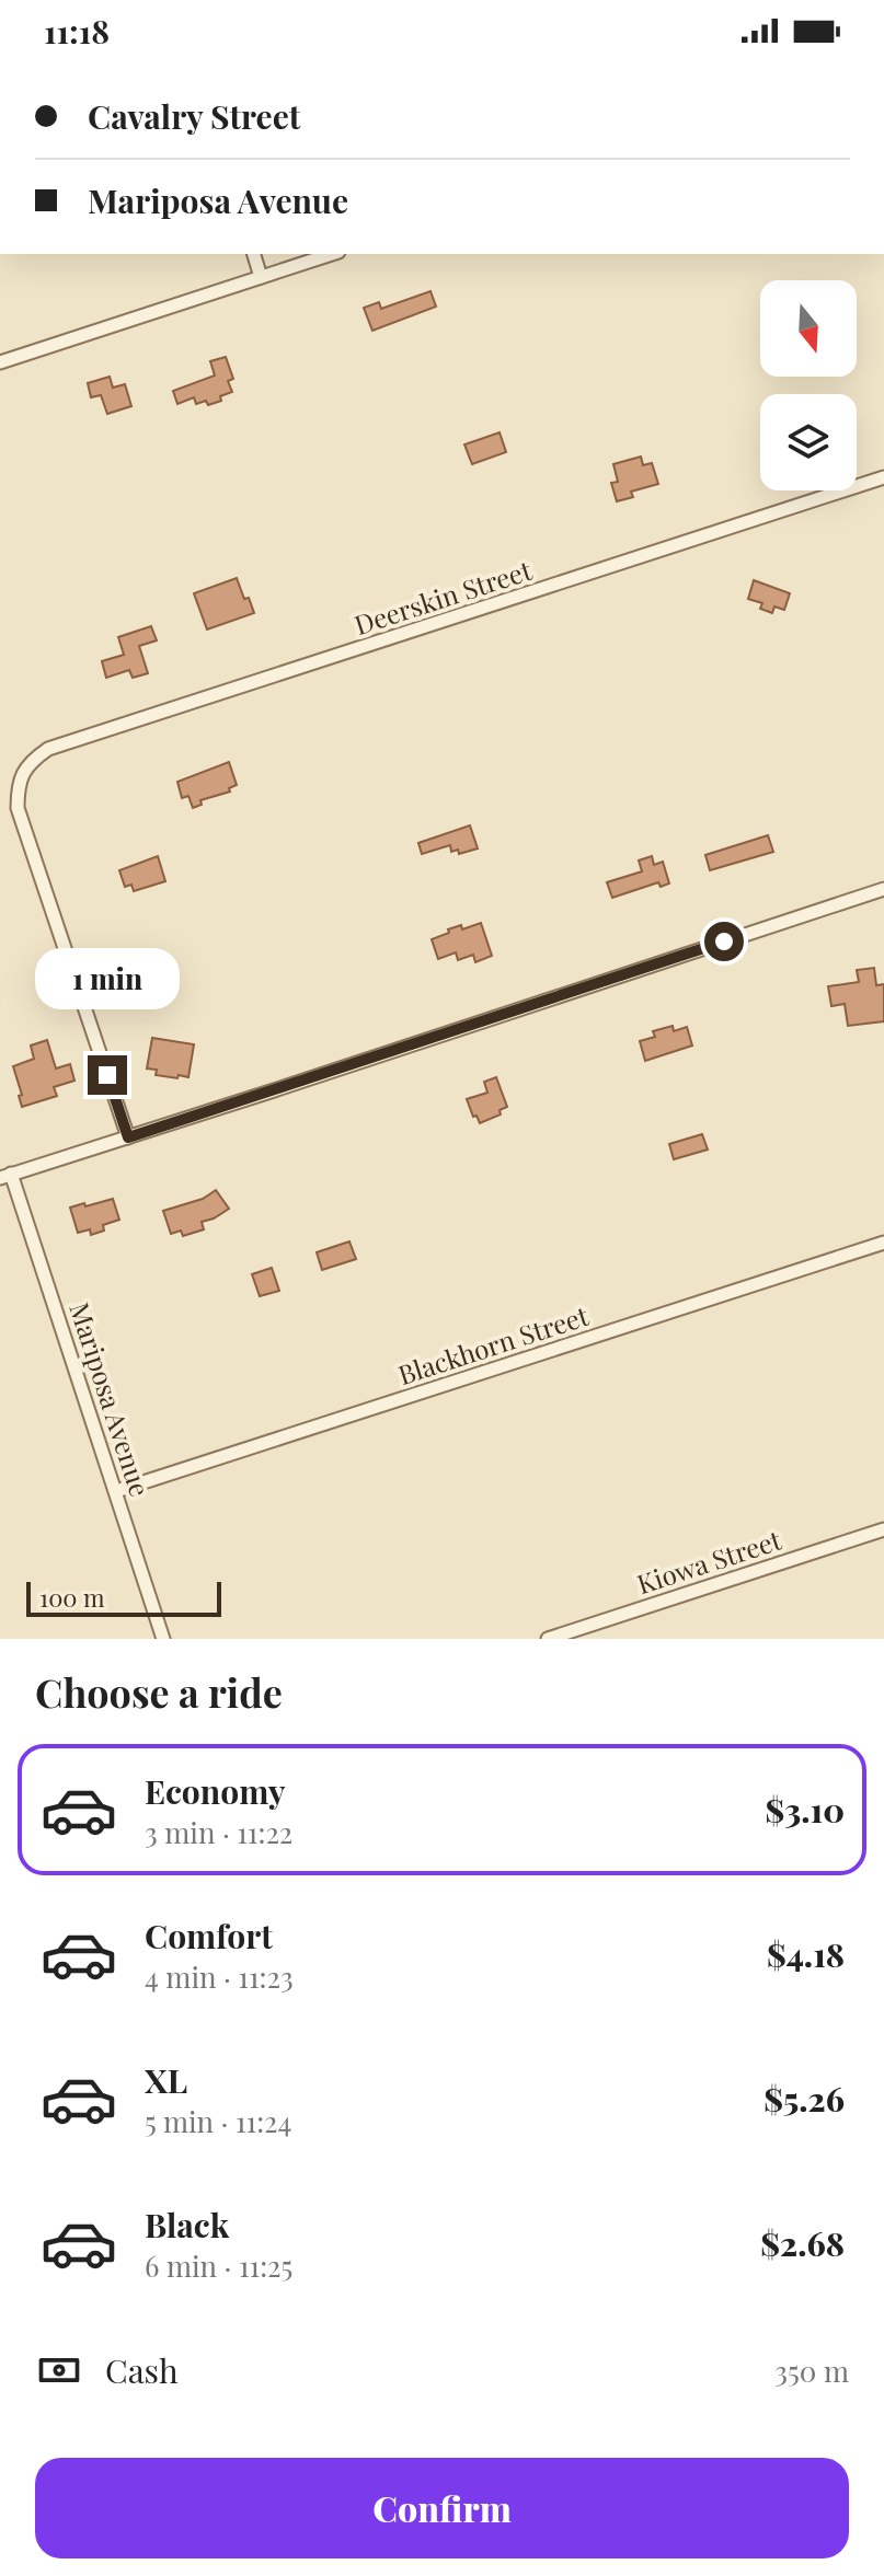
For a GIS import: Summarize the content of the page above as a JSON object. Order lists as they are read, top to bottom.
{
  "streets": {
    "street": [
      "Deerskin Street",
      "Blackhorn Street",
      "Mariposa Avenue",
      "Kiowa Street"
    ]
  },
  "crossings": [
    ["Blackhorn Street", "Mariposa Avenue"]
  ],
  "scale_bar": "100 m",
  "north": "bottom",
  "page": {
    "status": "11:18",
    "banner": ["Cavalry Street", "Mariposa Avenue"],
    "bubble": "1 min",
    "scale": "100 m",
    "heading": "Choose a ride",
    "list": [
      {
        "name": "Economy",
        "note": "3 min · 11:22",
        "value": "$3.10"
      },
      {
        "name": "Comfort",
        "note": "4 min · 11:23",
        "value": "$4.18"
      },
      {
        "name": "XL",
        "note": "5 min · 11:24",
        "value": "$5.26"
      },
      {
        "name": "Black",
        "note": "6 min · 11:25",
        "value": "$2.68"
      }
    ],
    "pay": ["Cash", "350 m"],
    "buttons": "Confirm"
  }
}
